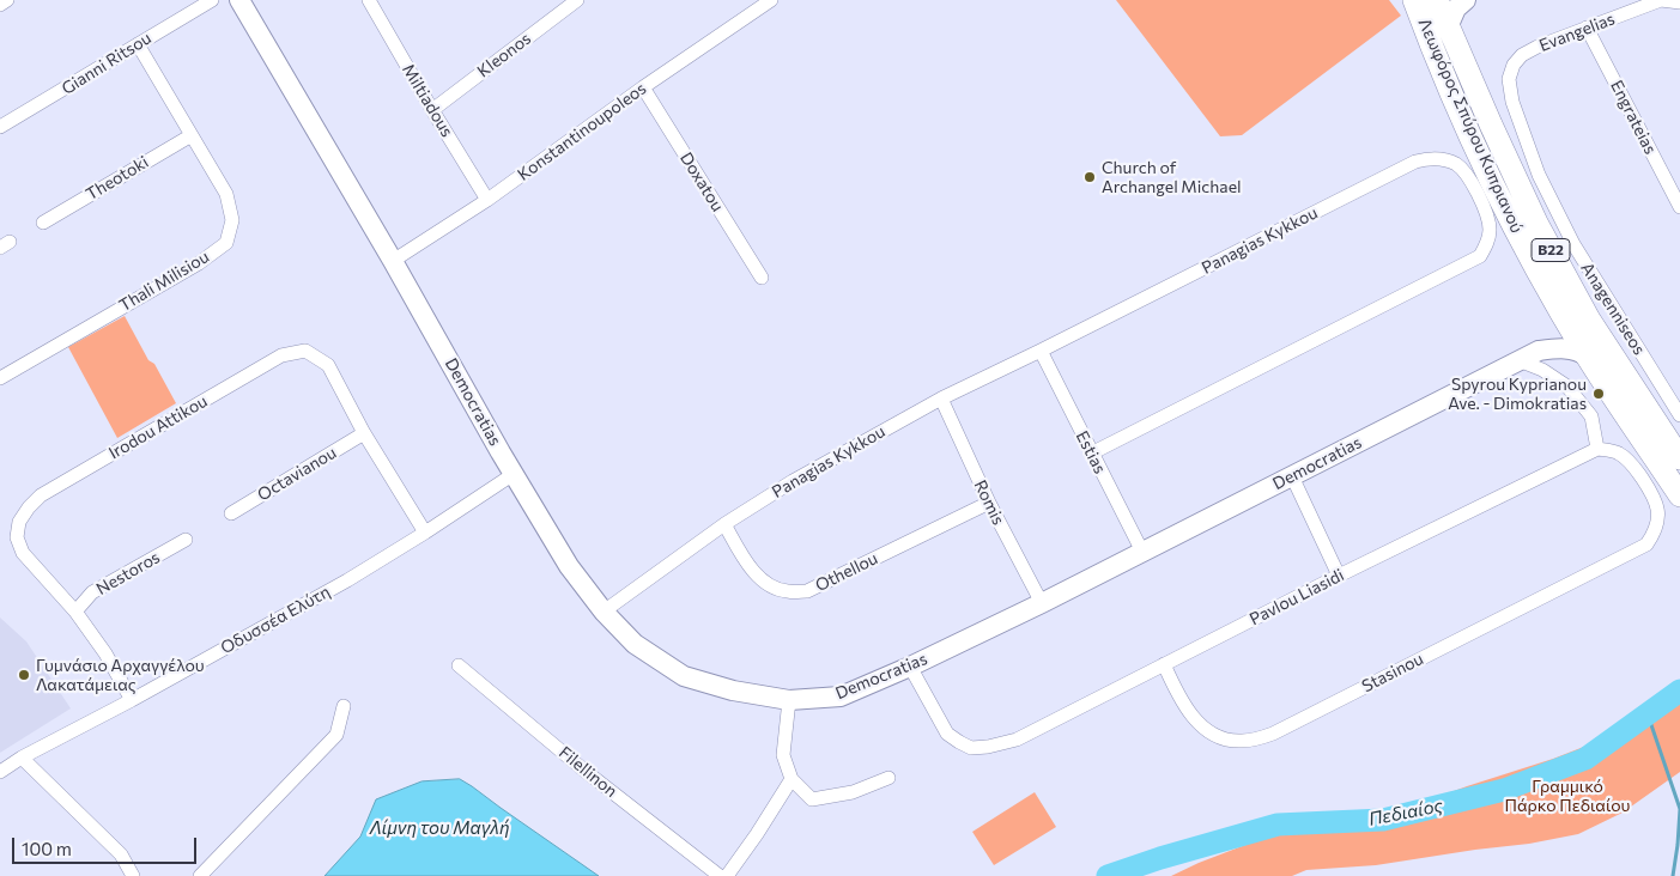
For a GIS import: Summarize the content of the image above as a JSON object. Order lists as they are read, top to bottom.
{
  "streets": {
    "main road": ["Λεωφόρος Σπύρου Κυπριανού", "B22"],
    "street": [
      "Evangelias",
      "Kleonos",
      "Gianni Ritsou",
      "Miltiadous",
      "Engrateias",
      "Konstantinoupoleos",
      "Theotoki",
      "Doxatou",
      "Panagias Kykkou",
      "Thali Milisiou",
      "Anagenniseos",
      "Democratias",
      "Irodou Attikou",
      "Estias",
      "Octavianou",
      "Romis",
      "Othellou",
      "Nestoros",
      "Pavlou Liasidi",
      "Οδυσσέα Ελύτη",
      "Stasinou",
      "Filellinon"
    ]
  },
  "crossings": [
    ["Evangelias", "Engrateias"],
    ["Evangelias", "Anagenniseos"],
    ["Kleonos", "Miltiadous"],
    ["Gianni Ritsou", "Thali Milisiou"],
    ["Miltiadous", "Konstantinoupoleos"],
    ["Λεωφόρος Σπύρου Κυπριανού", "Democratias"],
    ["Konstantinoupoleos", "Doxatou"],
    ["Konstantinoupoleos", "Democratias"],
    ["Theotoki", "Thali Milisiou"],
    ["Panagias Kykkou", "Democratias"],
    ["Panagias Kykkou", "Estias"],
    ["Panagias Kykkou", "Romis"],
    ["Panagias Kykkou", "Othellou"],
    ["Democratias", "Estias"],
    ["Democratias", "Romis"],
    ["Democratias", "Pavlou Liasidi"],
    ["Democratias", "Οδυσσέα Ελύτη"],
    ["Irodou Attikou", "Octavianou"],
    ["Irodou Attikou", "Nestoros"],
    ["Irodou Attikou", "Οδυσσέα Ελύτη"],
    ["Romis", "Othellou"],
    ["Pavlou Liasidi", "Stasinou"]
  ],
  "water": ["Πεδιαίος", "Λίμνη του Μαγλή"],
  "parks": ["Γραμμικό Πάρκο Πεδιαίου"],
  "places": ["Church of Archangel Michael", "Spyrou Kyprianou Ave. - Dimokratias", "Γυμνάσιο Αρχαγγέλου Λακατάμειας"],
  "scale_bar": "100 m"
}
